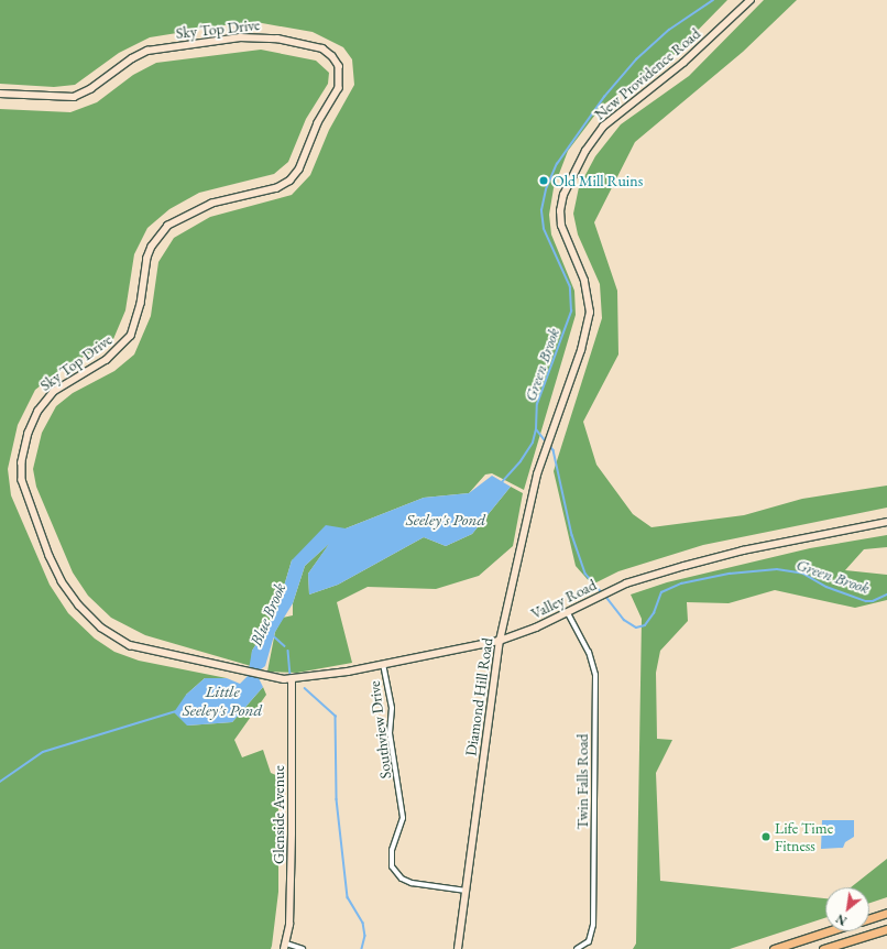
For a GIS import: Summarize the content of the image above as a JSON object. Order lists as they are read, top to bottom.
{
  "streets": {
    "main road": [
      "Sky Top Drive",
      "New Providence Road",
      "Valley Road",
      "Diamond Hill Road",
      "Glenside Avenue"
    ],
    "street": ["Southview Drive", "Twin Falls Road"]
  },
  "crossings": [
    ["Sky Top Drive", "Valley Road"],
    ["New Providence Road", "Diamond Hill Road"],
    ["Valley Road", "Diamond Hill Road"],
    ["Valley Road", "Southview Drive"],
    ["Valley Road", "Twin Falls Road"],
    ["Valley Road", "Glenside Avenue"],
    ["Diamond Hill Road", "Southview Drive"]
  ],
  "water": [
    "Green Brook",
    "Seeley's Pond",
    "Blue Brook",
    "Little Seeley's Pond"
  ],
  "places": ["Old Mill Ruins", "Life Time Fitness"],
  "north": "bottom left"
}
